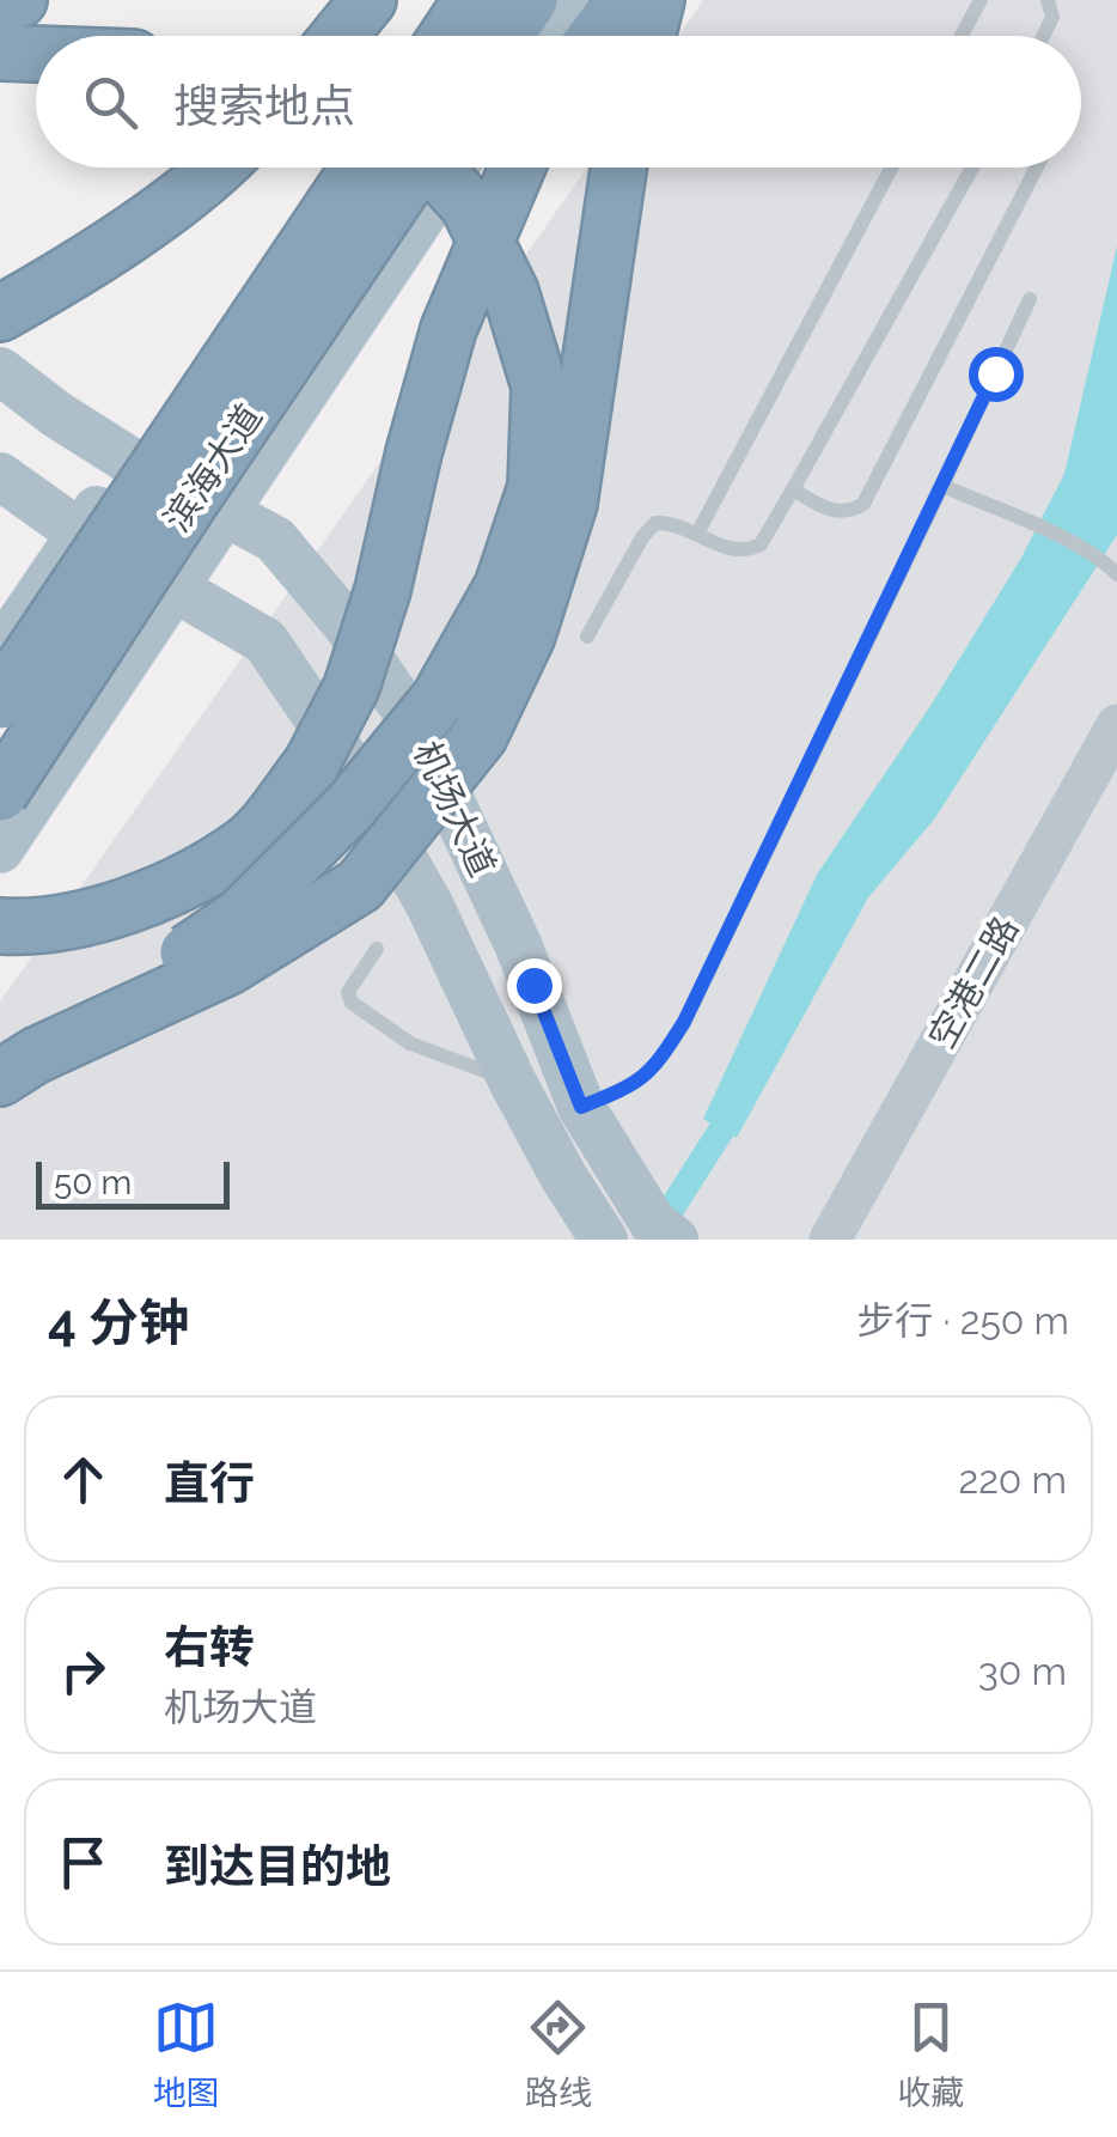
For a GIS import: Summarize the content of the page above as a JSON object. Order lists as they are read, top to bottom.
{
  "streets": {
    "highway": ["滨海大道"],
    "main road": ["机场大道", "空港二路"]
  },
  "scale_bar": "50 m",
  "page": {
    "search": "搜索地点",
    "scale": "50 m",
    "heading": ["4 分钟", "步行 · 250 m"],
    "list": [
      ["直行", "220 m"],
      ["右转", "机场大道", "30 m"],
      "到达目的地"
    ],
    "nav": ["地图", "路线", "收藏"]
  }
}
